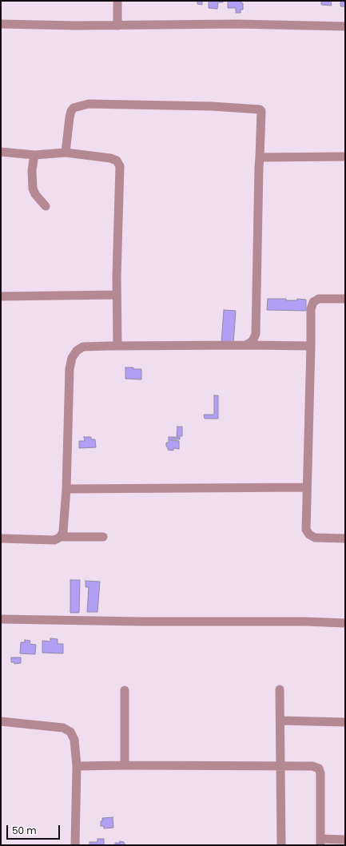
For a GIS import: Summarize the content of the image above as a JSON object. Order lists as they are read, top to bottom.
{
  "scale_bar": "50 m"
}
